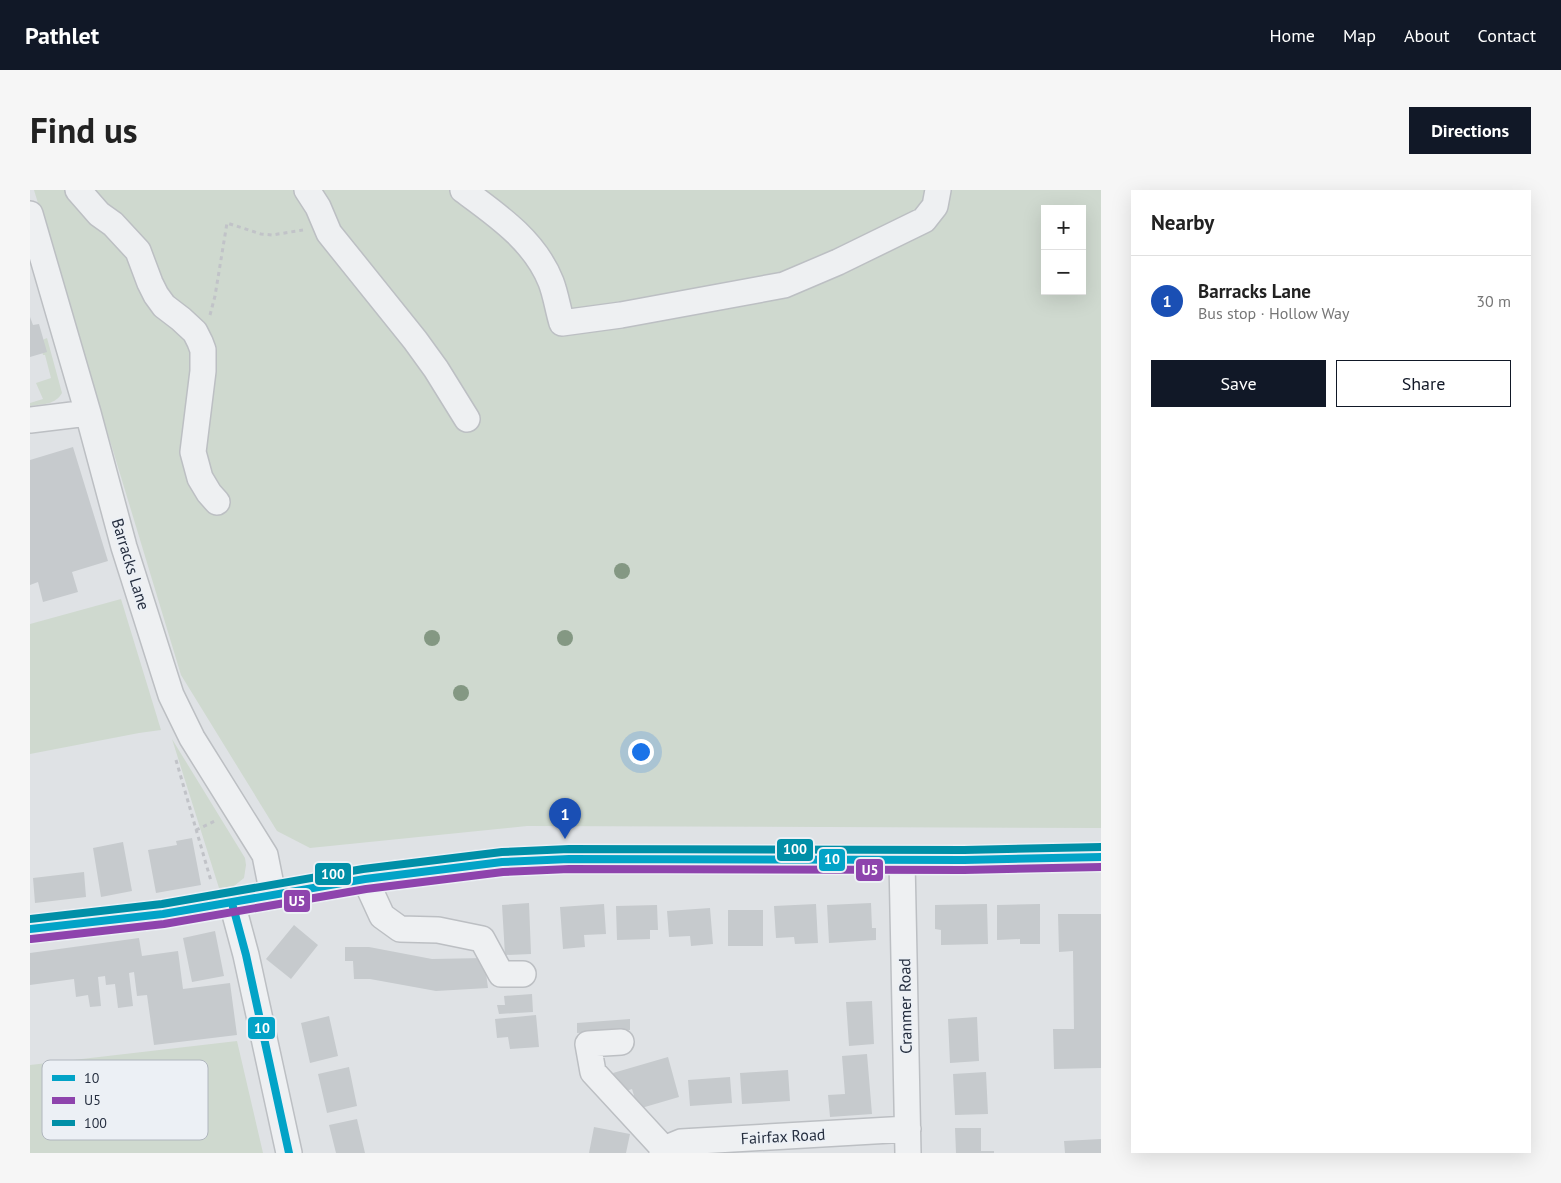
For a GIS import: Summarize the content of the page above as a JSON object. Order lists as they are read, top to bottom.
{
  "streets": {
    "street": ["Barracks Lane", "Cranmer Road", "Fairfax Road"]
  },
  "crossings": [
    ["Cranmer Road", "Fairfax Road"]
  ],
  "lines": ["transit line 100", "transit line 10", "transit line U5"],
  "legend": ["10", "U5", "100"],
  "page": {
    "header": "Pathlet",
    "nav": [
      "Home",
      "Map",
      "About",
      "Contact"
    ],
    "title": "Find us",
    "buttons": [
      "Directions",
      ["Save", "Share"]
    ],
    "heading": "Nearby",
    "map_buttons": ["+", "−"],
    "list": [
      {
        "mark": "1",
        "name": "Barracks Lane",
        "note": "Bus stop · Hollow Way",
        "value": "30 m"
      }
    ],
    "pins": "1"
  }
}
